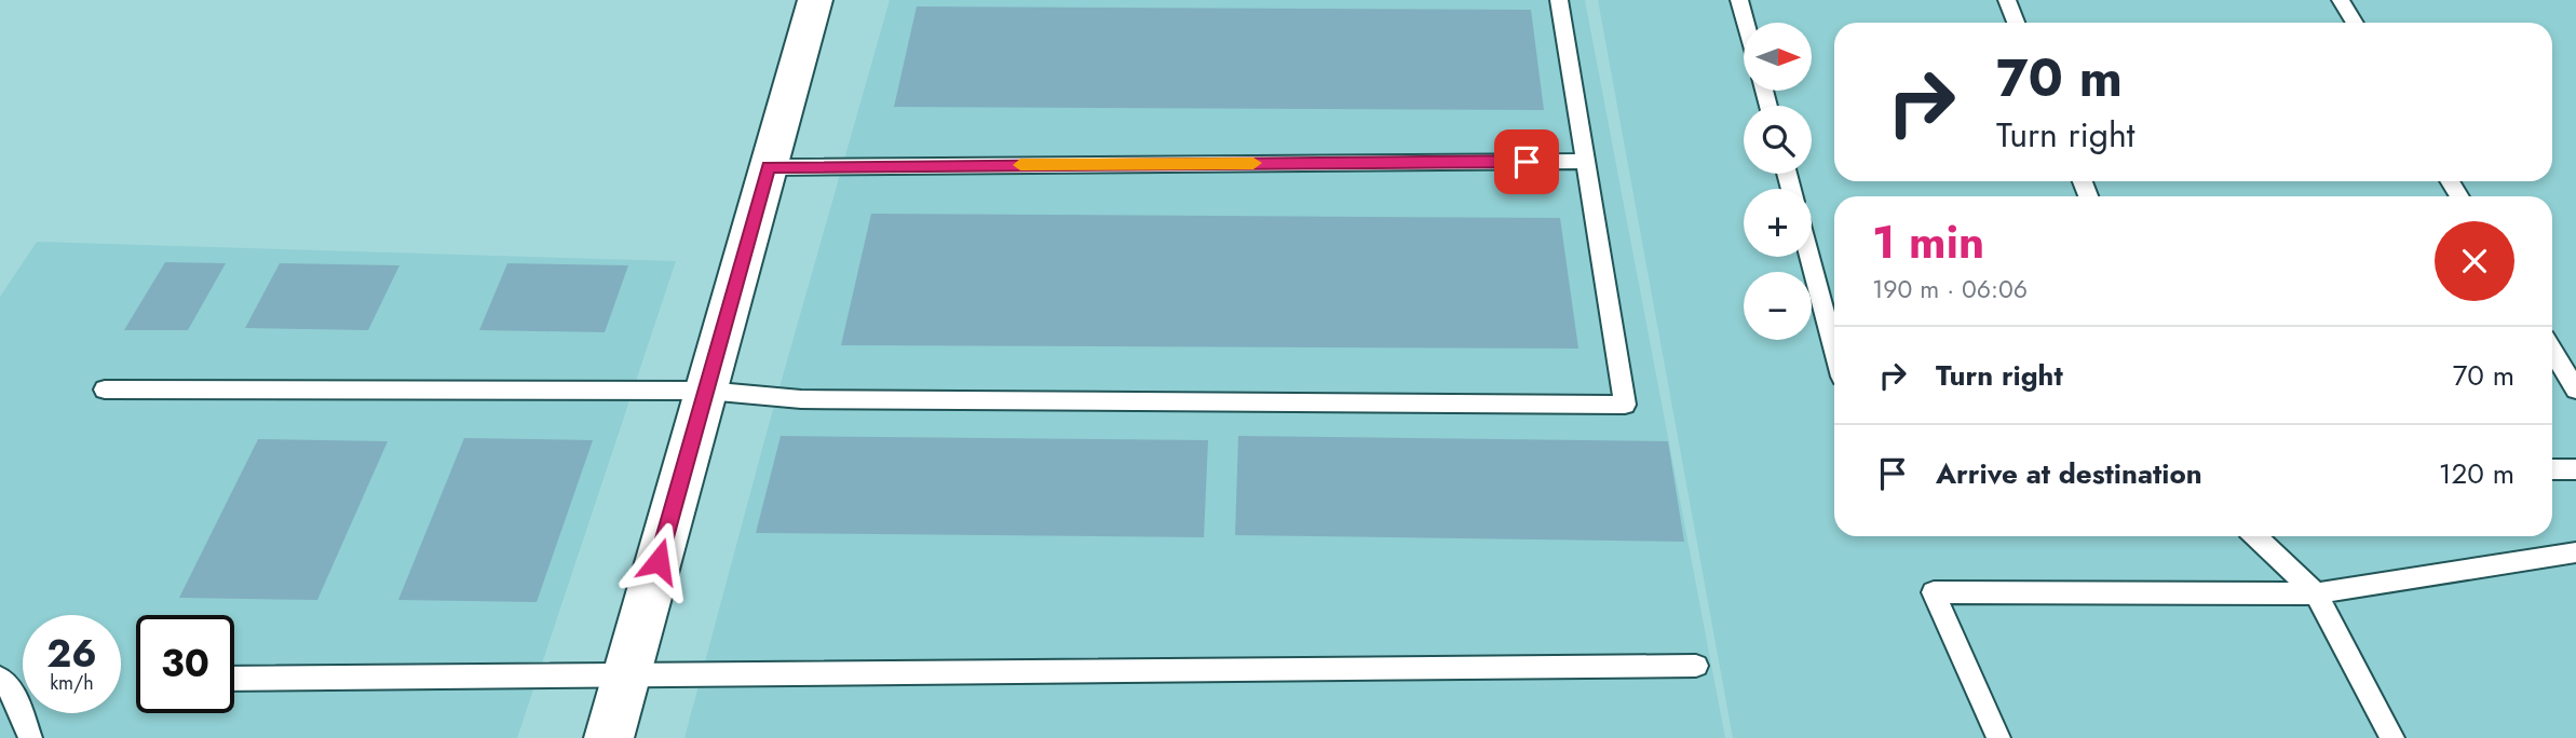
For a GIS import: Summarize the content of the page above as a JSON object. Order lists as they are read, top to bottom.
{
  "north": "right",
  "page": {
    "map_buttons": ["+", "−"],
    "turn": ["70 m", "Turn right"],
    "heading": ["1 min", "190 m · 06:06"],
    "list": [
      {
        "name": "Turn right",
        "value": "70 m"
      },
      {
        "name": "Arrive at destination",
        "value": "120 m"
      }
    ],
    "speed": "26 km/h",
    "limit": "30"
  }
}
